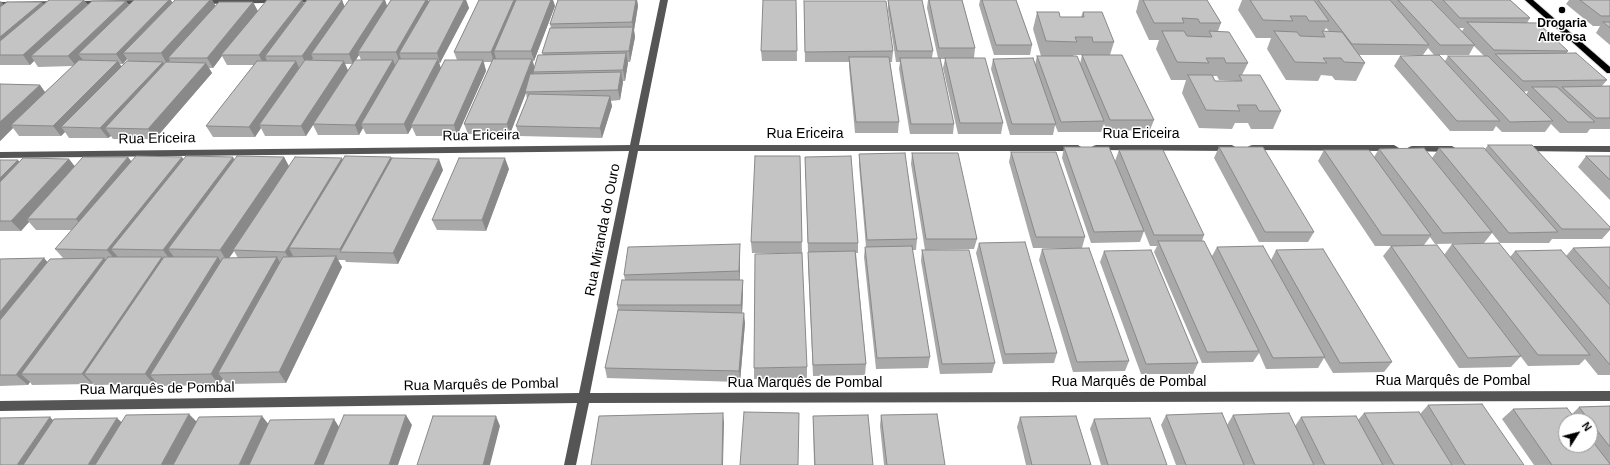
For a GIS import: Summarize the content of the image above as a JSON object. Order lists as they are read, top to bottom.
{
  "streets": {
    "street": ["Rua Ericeira", "Rua Miranda do Ouro", "Rua Marquês de Pombal"]
  },
  "crossings": [
    ["Rua Ericeira", "Rua Miranda do Ouro"],
    ["Rua Miranda do Ouro", "Rua Marquês de Pombal"]
  ],
  "places": ["Drogaria Alterosa"],
  "north": "top right"
}
